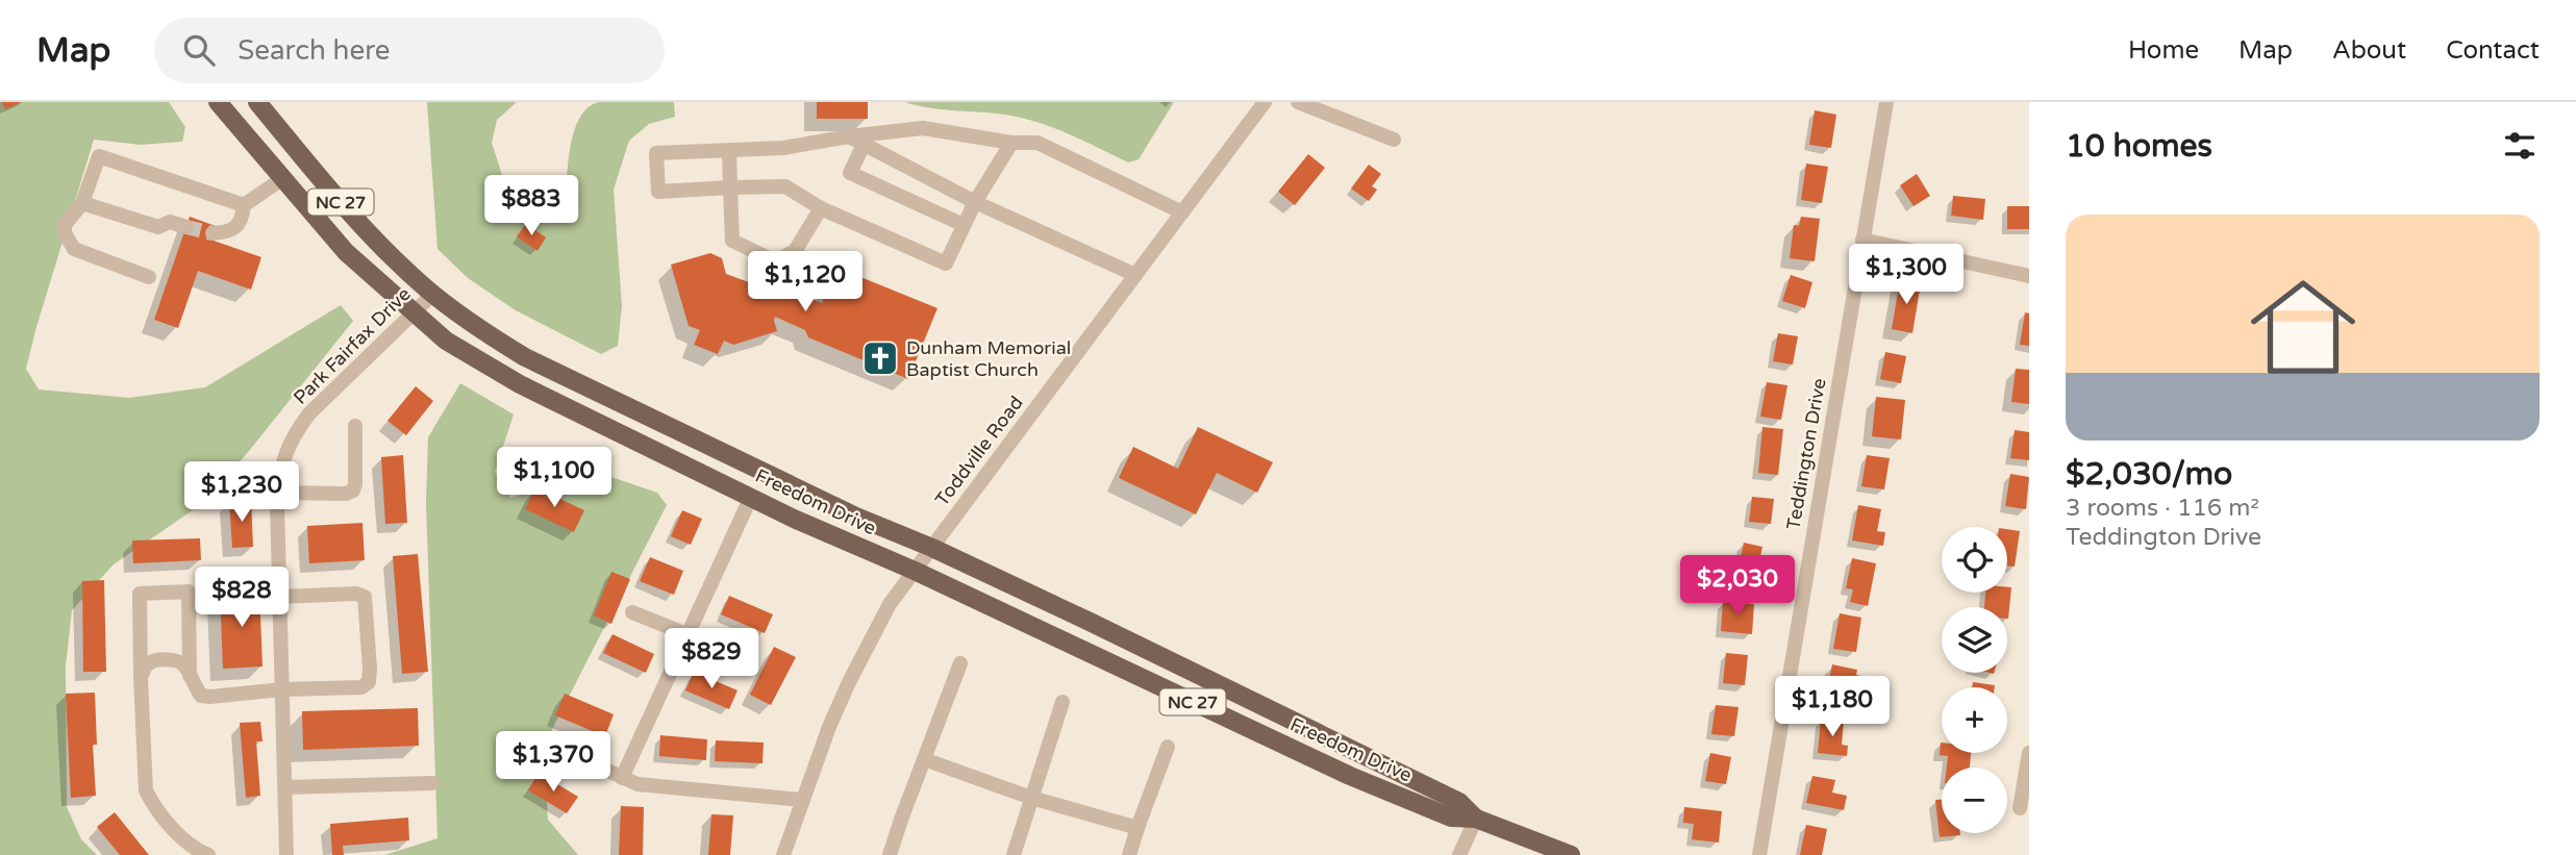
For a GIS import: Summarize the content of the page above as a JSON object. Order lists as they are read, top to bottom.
{
  "streets": {
    "main road": ["NC 27", "Freedom Drive"],
    "street": ["Park Fairfax Drive", "Toddville Road", "Teddington Drive"]
  },
  "crossings": [
    ["Park Fairfax Drive", "Freedom Drive"],
    ["Toddville Road", "Freedom Drive"]
  ],
  "places": {
    "church": ["Dunham Memorial Baptist Church"]
  },
  "page": {
    "header": "Map",
    "search": "Search here",
    "nav": [
      "Home",
      "Map",
      "About",
      "Contact"
    ],
    "heading": "10 homes",
    "price": [
      "$883",
      "$1,300",
      "$1,120",
      "$1,100",
      "$1,230",
      "$2,030",
      "$828",
      "$829",
      "$1,180",
      "$1,370"
    ],
    "list": [
      {
        "name": "$2,030/mo",
        "note": "3 rooms · 116 m² · Teddington Drive"
      }
    ],
    "map_buttons": ["+", "−"]
  }
}
